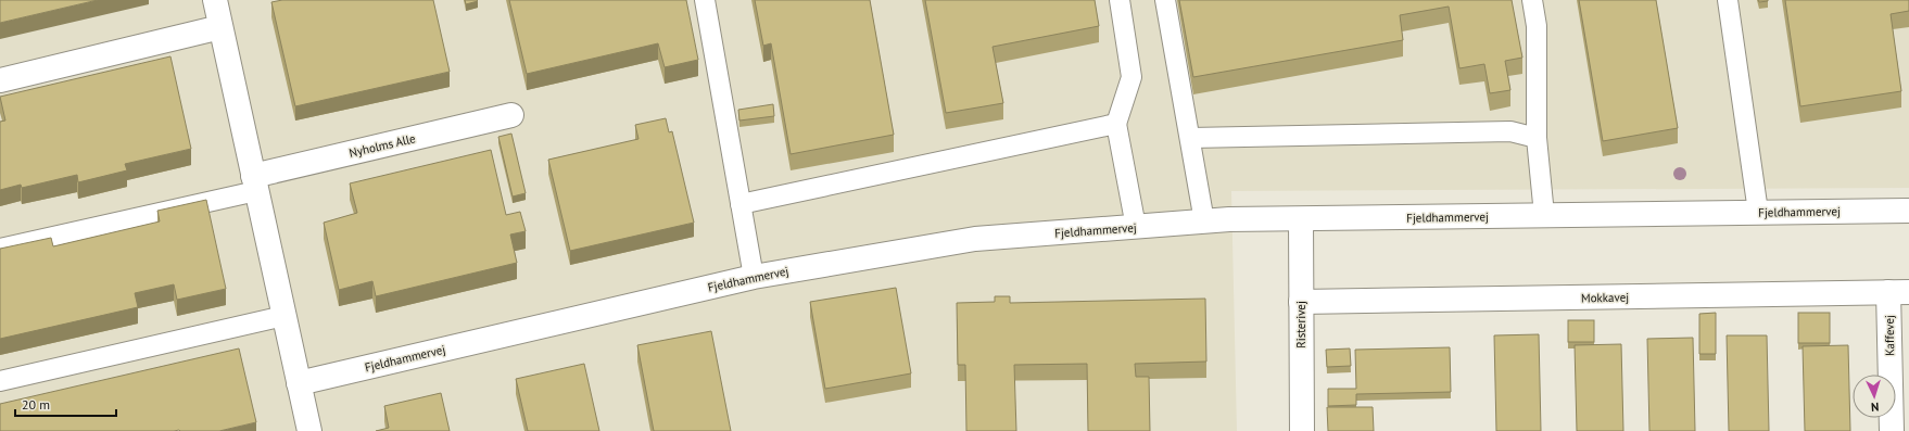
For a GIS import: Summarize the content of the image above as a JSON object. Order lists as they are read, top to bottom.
{
  "streets": {
    "street": [
      "Nyholms Alle",
      "Fjeldhammervej",
      "Mokkavej",
      "Risterivej",
      "Kaffevej"
    ]
  },
  "crossings": [
    ["Fjeldhammervej", "Risterivej"],
    ["Mokkavej", "Risterivej"],
    ["Mokkavej", "Kaffevej"]
  ],
  "scale_bar": "20 m",
  "north": "bottom"
}
